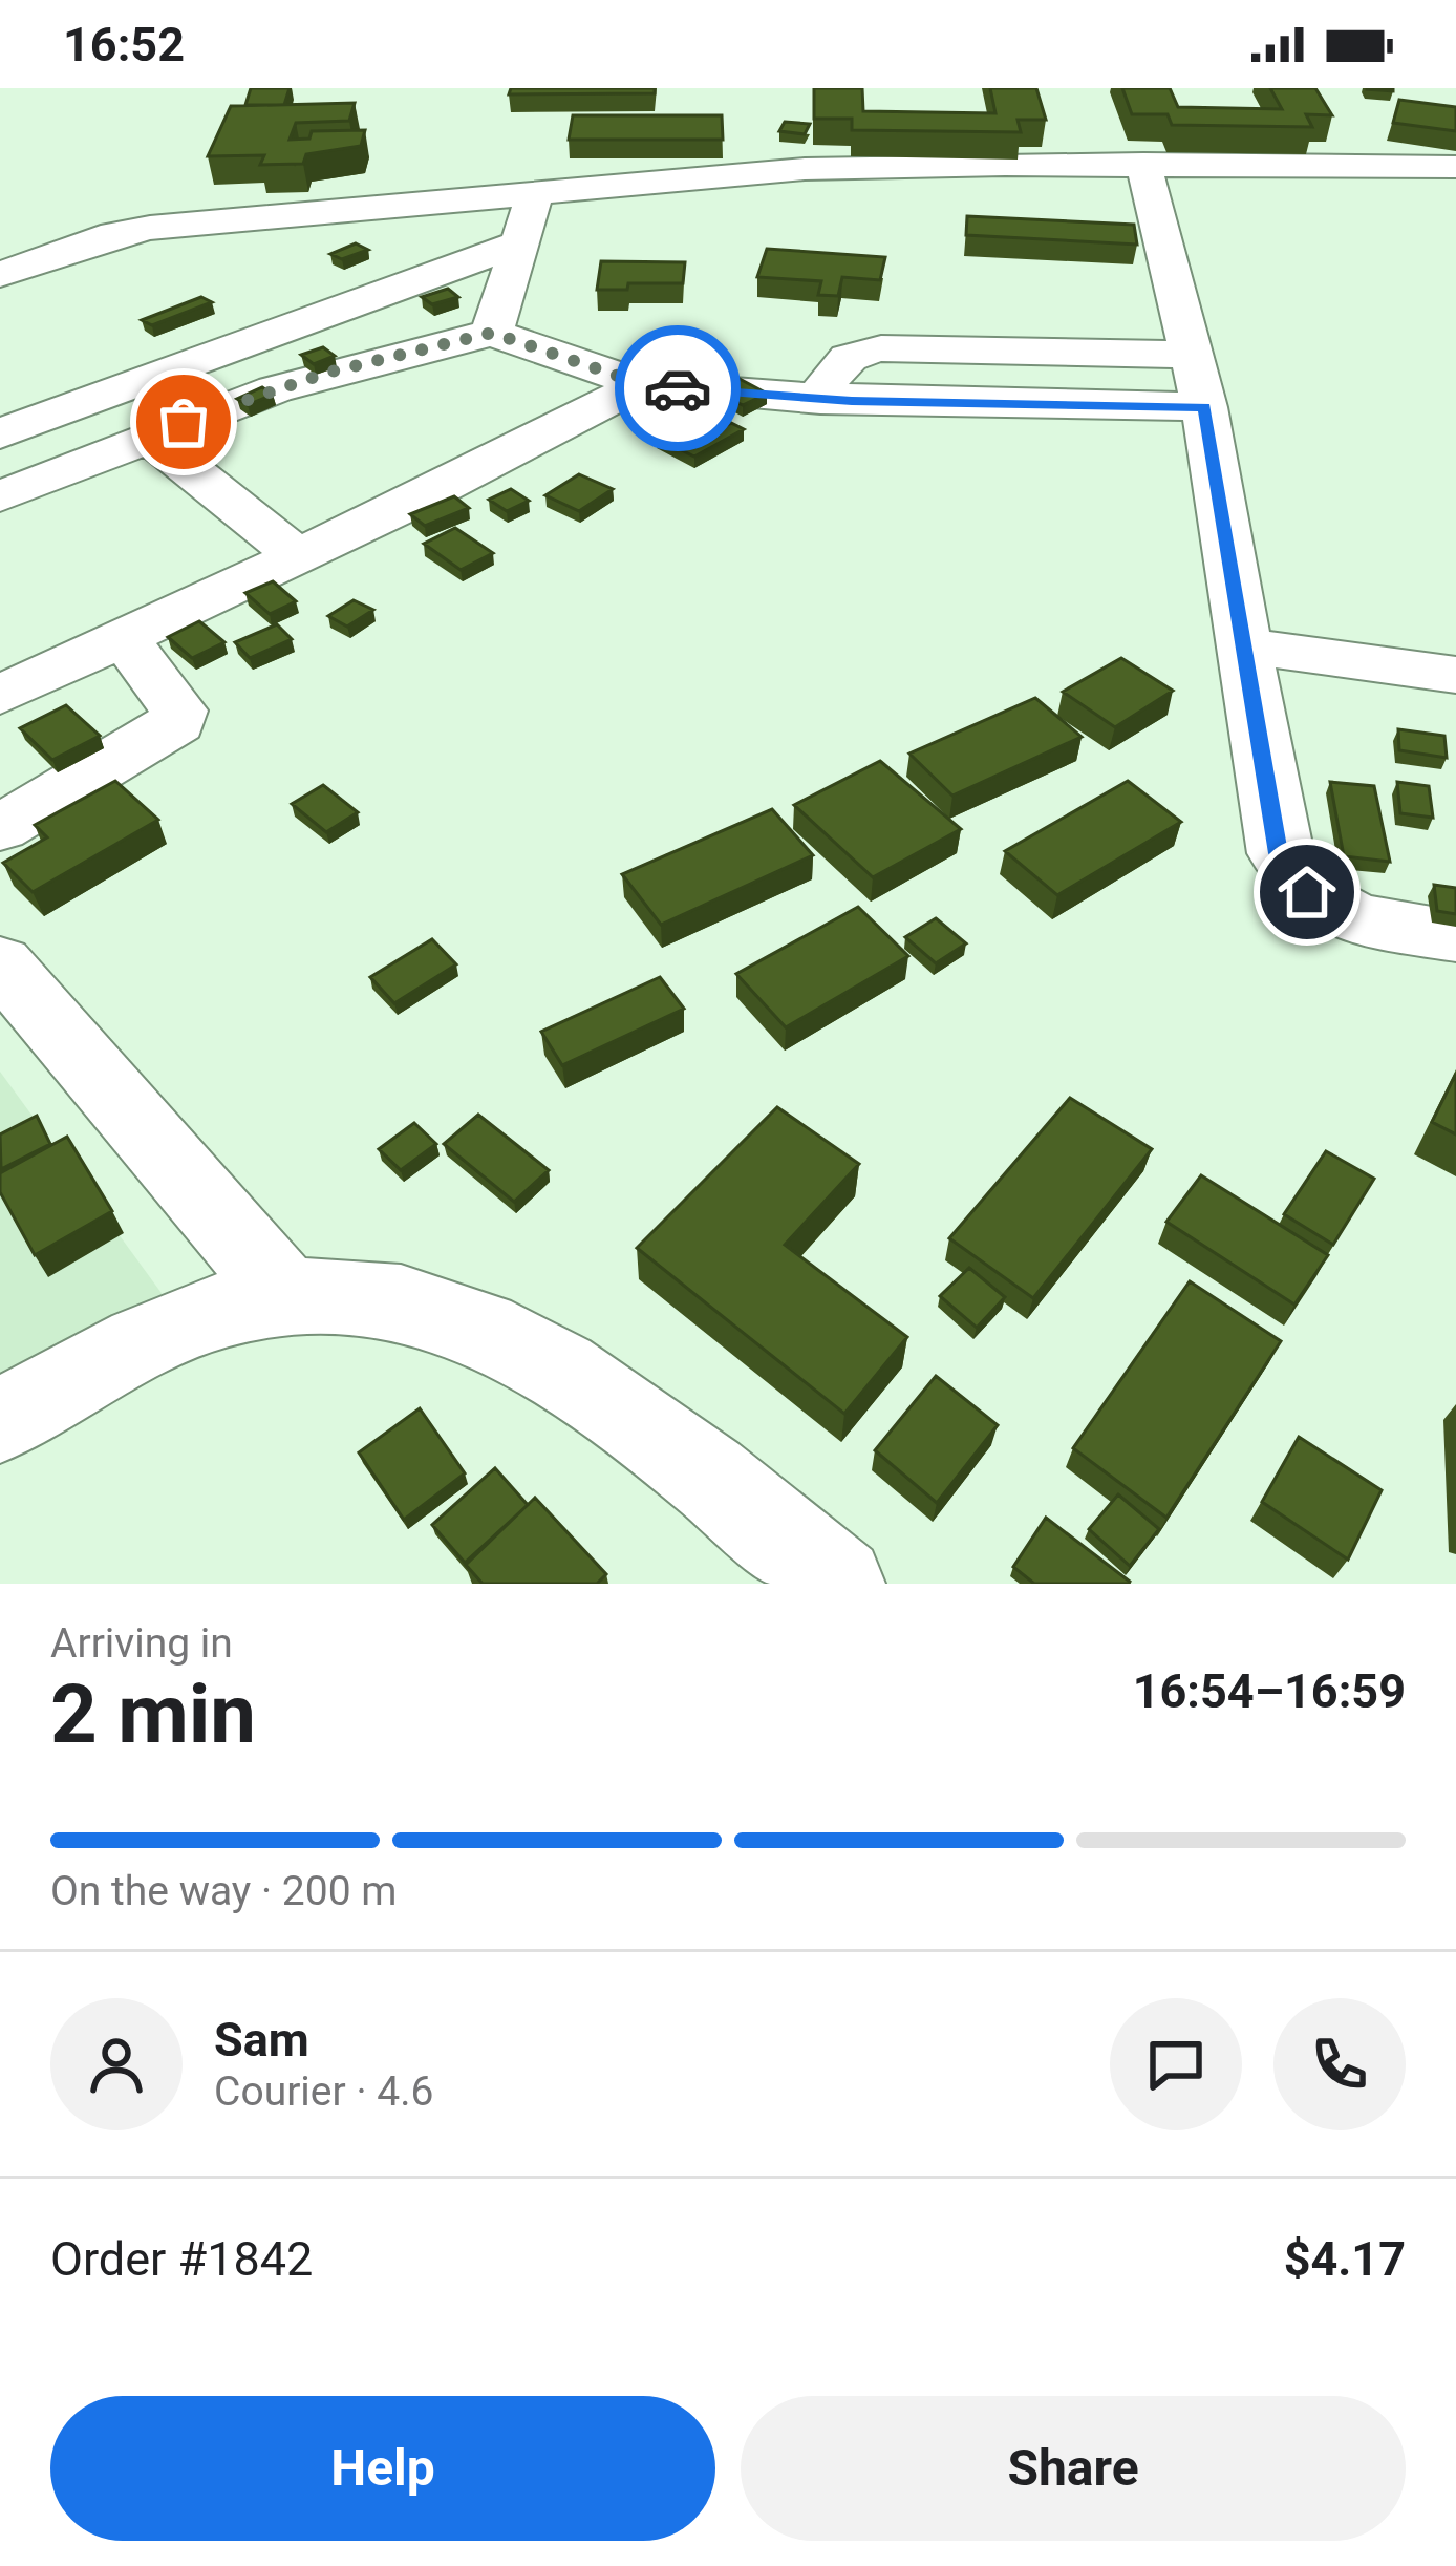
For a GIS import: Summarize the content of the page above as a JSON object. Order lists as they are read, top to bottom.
{
  "page": {
    "status": "16:52",
    "heading": ["2 min", "Arriving in", "16:54–16:59"],
    "panel": [
      "Sam",
      "Courier · 4.6",
      "Order #1842",
      "$4.17"
    ],
    "bar": "On the way · 200 m",
    "buttons": ["Help", "Share"]
  }
}
